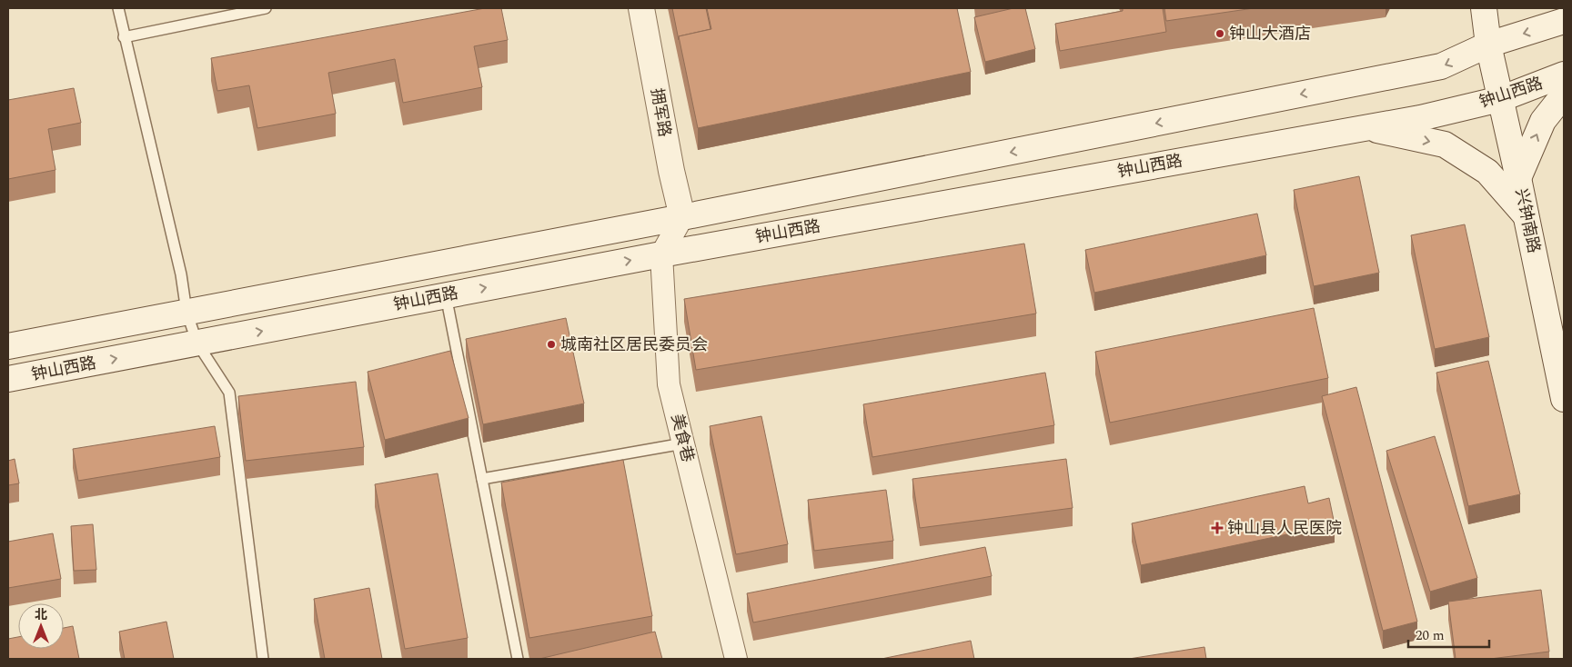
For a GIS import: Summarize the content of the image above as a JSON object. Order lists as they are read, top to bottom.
{
  "streets": {
    "main road": ["钟山西路", "拥军路", "兴钟南路"],
    "street": ["美食巷"]
  },
  "crossings": [
    ["钟山西路", "拥军路"],
    ["钟山西路", "兴钟南路"],
    ["钟山西路", "美食巷"]
  ],
  "places": {
    "other": ["钟山大酒店", "城南社区居民委员会"],
    "health": ["钟山县人民医院"]
  },
  "scale_bar": "20 m",
  "north": "top"
}
